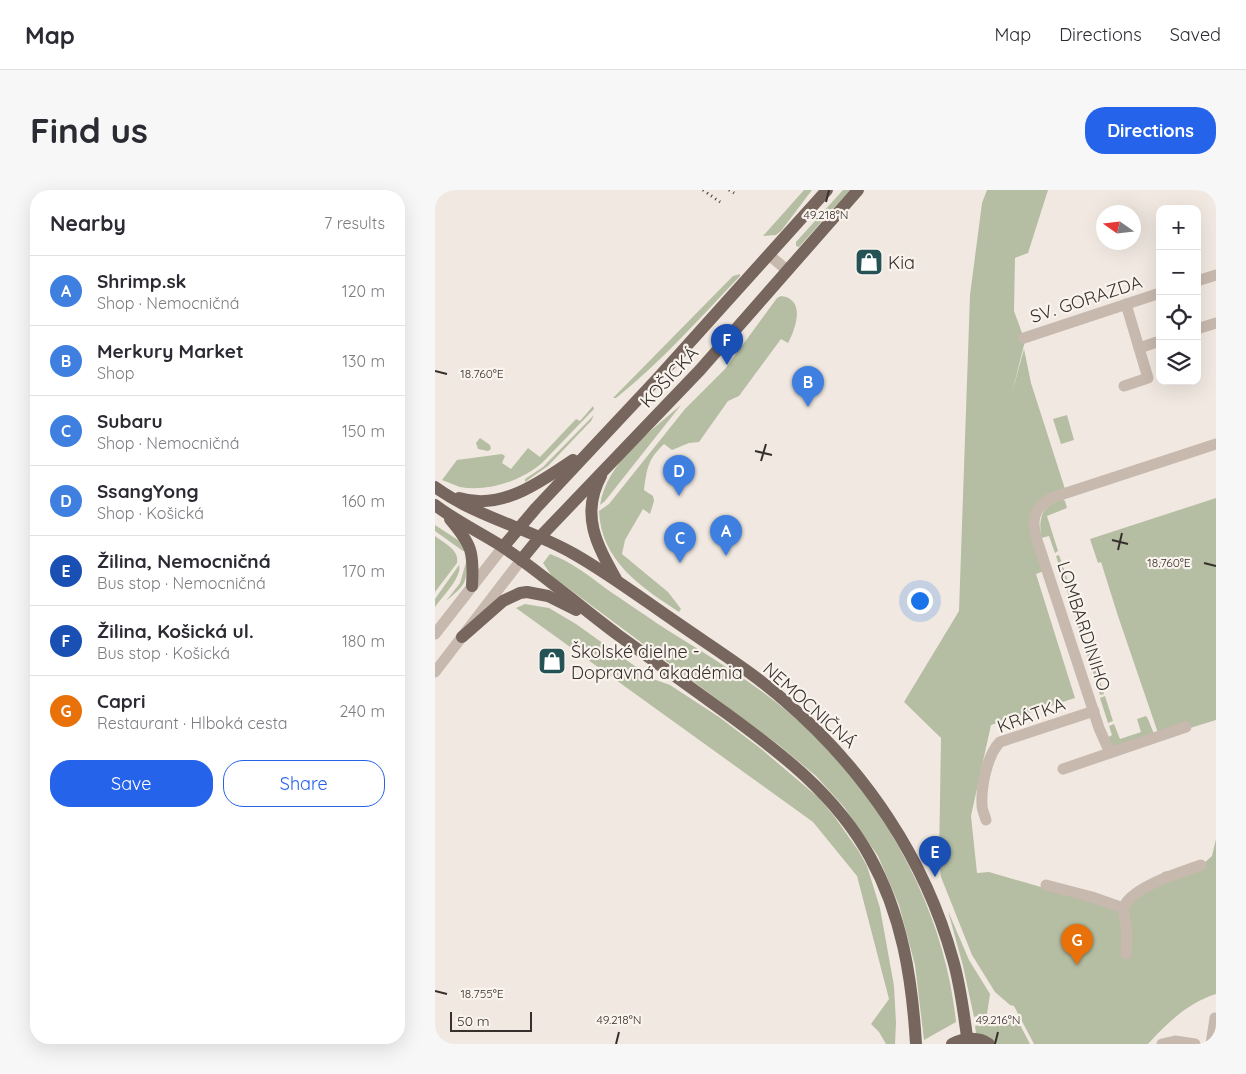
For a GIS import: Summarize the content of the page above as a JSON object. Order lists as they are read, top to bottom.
{
  "streets": {
    "main road": ["KOŠICKÁ", "NEMOCNIČNÁ"],
    "street": ["SV. GORAZDA", "LOMBARDINIHO", "KRÁTKA"]
  },
  "crossings": [
    ["KOŠICKÁ", "NEMOCNIČNÁ"],
    ["LOMBARDINIHO", "KRÁTKA"]
  ],
  "places": {
    "shop": ["Kia", "Školské dielne - Dopravná akadémia"]
  },
  "scale_bar": "50 m",
  "north": "left",
  "page": {
    "header": "Map",
    "nav": ["Map", "Directions", "Saved"],
    "buttons": [
      "Directions",
      ["Save", "Share"]
    ],
    "title": "Find us",
    "heading": ["Nearby", "7 results"],
    "map_buttons": ["+", "−"],
    "list": [
      {
        "mark": "A",
        "name": "Shrimp.sk",
        "note": "Shop · Nemocničná",
        "value": "120 m"
      },
      {
        "mark": "B",
        "name": "Merkury Market",
        "note": "Shop",
        "value": "130 m"
      },
      {
        "mark": "C",
        "name": "Subaru",
        "note": "Shop · Nemocničná",
        "value": "150 m"
      },
      {
        "mark": "D",
        "name": "SsangYong",
        "note": "Shop · Košická",
        "value": "160 m"
      },
      {
        "mark": "E",
        "name": "Žilina, Nemocničná",
        "note": "Bus stop · Nemocničná",
        "value": "170 m"
      },
      {
        "mark": "F",
        "name": "Žilina, Košická ul.",
        "note": "Bus stop · Košická",
        "value": "180 m"
      },
      {
        "mark": "G",
        "name": "Capri",
        "note": "Restaurant · Hlboká cesta",
        "value": "240 m"
      }
    ],
    "pins": [
      "F",
      "B",
      "D",
      "A",
      "C",
      "E",
      "G"
    ],
    "scale": "50 m"
  },
  "coordinates": [
    "49.218°N",
    "18.760°E",
    "18.755°E",
    "49.216°N"
  ]
}
